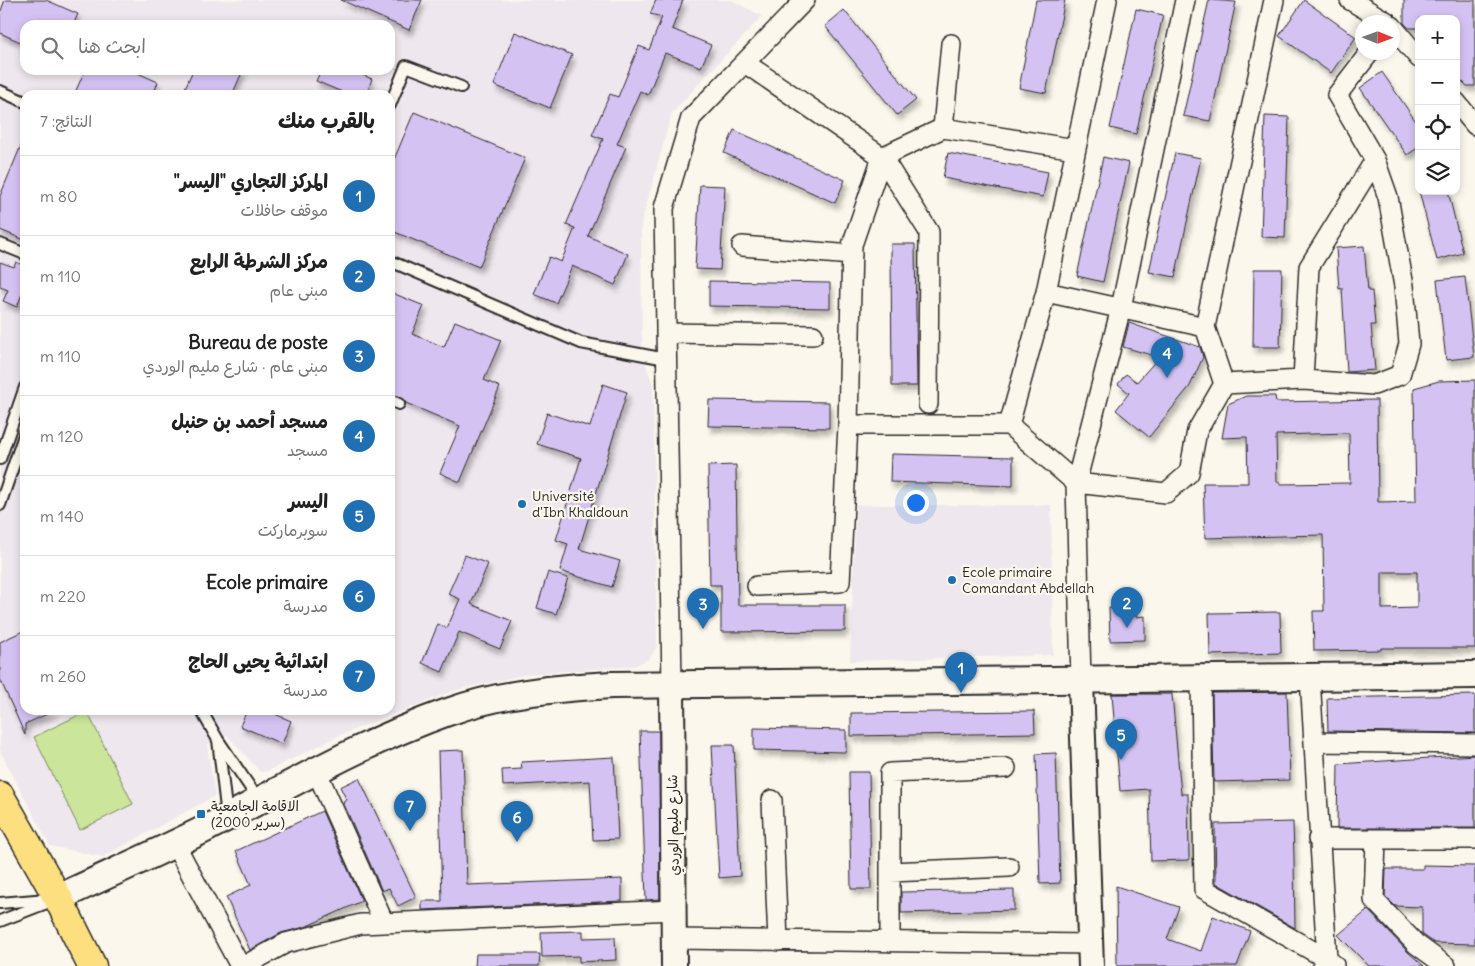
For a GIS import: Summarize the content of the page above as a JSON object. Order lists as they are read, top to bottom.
{
  "streets": {
    "street": ["شارع مليم الوردي"]
  },
  "places": {
    "other": ["Université d'Ibn Khaldoun", "Ecole primaire Comandant Abdellah"],
    "transit": ["الاقامة الجامعية (2000 سرير)"]
  },
  "north": "right",
  "page": {
    "map_buttons": ["+", "−"],
    "search": "ابحث هنا",
    "heading": ["بالقرب منك", "النتائج: 7"],
    "list": [
      {
        "mark": "1",
        "name": "المركز التجاري \"اليسر\"",
        "note": "موقف حافلات",
        "value": "80 m"
      },
      {
        "mark": "2",
        "name": "مركز الشرطة الرابع",
        "note": "مبنى عام",
        "value": "110 m"
      },
      {
        "mark": "3",
        "name": "Bureau de poste",
        "note": "مبنى عام · شارع مليم الوردي",
        "value": "110 m"
      },
      {
        "mark": "4",
        "name": "مسجد أحمد بن حنبل",
        "note": "مسجد",
        "value": "120 m"
      },
      {
        "mark": "5",
        "name": "اليسر",
        "note": "سوبرماركت",
        "value": "140 m"
      },
      {
        "mark": "6",
        "name": "Ecole primaire",
        "note": "مدرسة",
        "value": "220 m"
      },
      {
        "mark": "7",
        "name": "ابتدائية يحيى الحاج",
        "note": "مدرسة",
        "value": "260 m"
      }
    ],
    "pins": [
      "4",
      "2",
      "3",
      "1",
      "5",
      "7",
      "6"
    ]
  }
}
